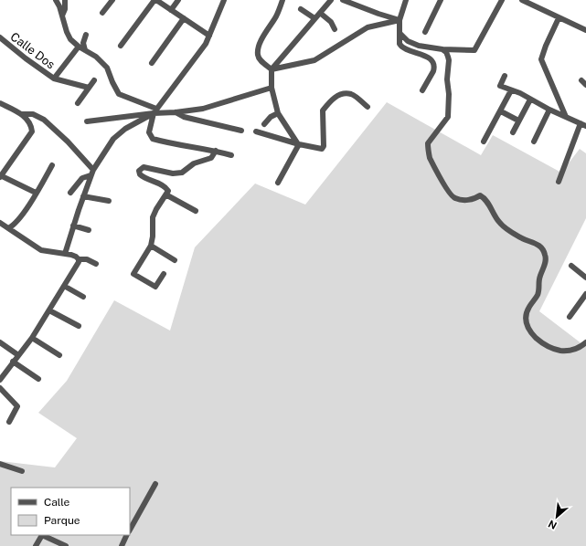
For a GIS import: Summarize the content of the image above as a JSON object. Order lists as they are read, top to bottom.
{
  "streets": {
    "street": ["Calle Dos"]
  },
  "legend": ["Calle", "Parque"],
  "north": "bottom left"
}
